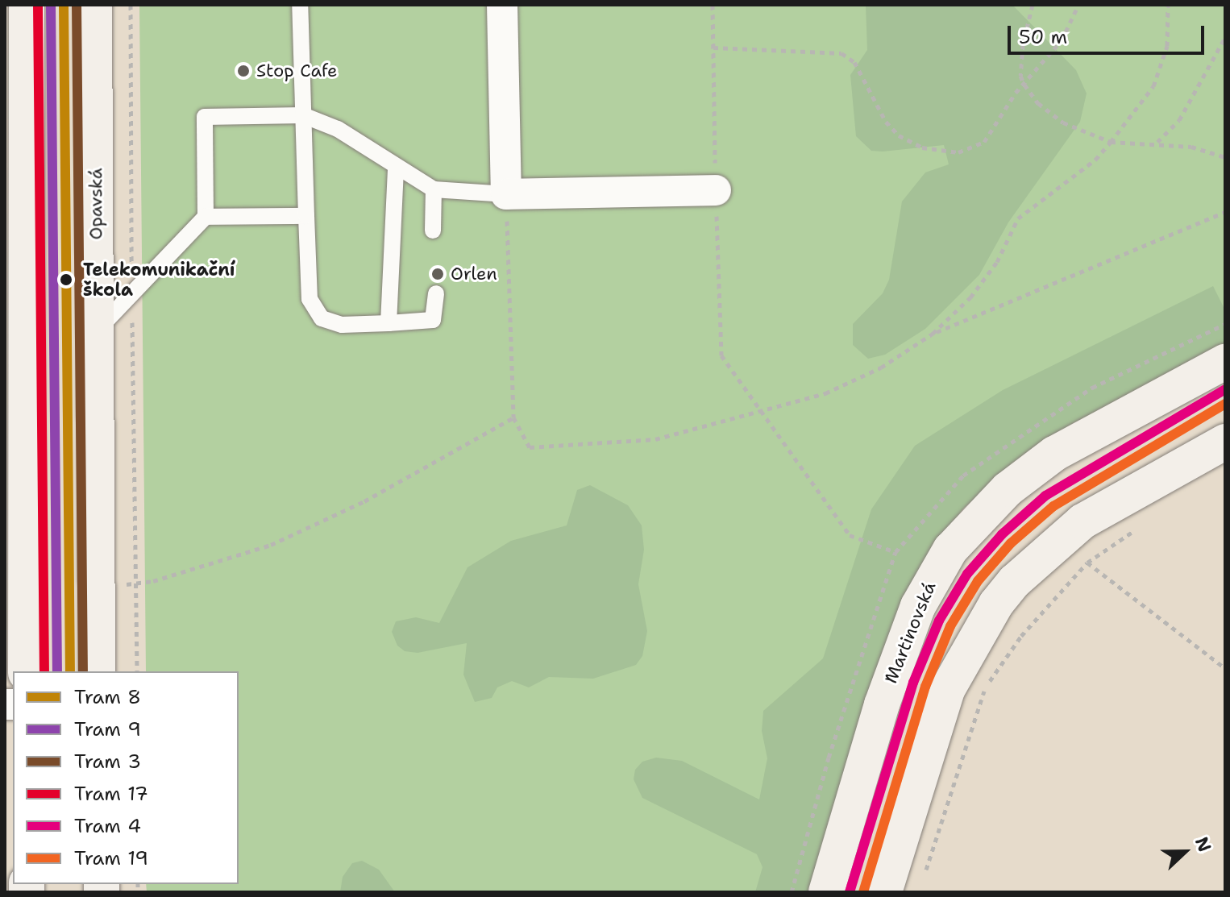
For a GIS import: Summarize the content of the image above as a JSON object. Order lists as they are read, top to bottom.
{
  "streets": {
    "main road": ["Opavská", "Martinovská"]
  },
  "places": ["Stop Cafe", "Orlen", "Telekomunikační škola"],
  "lines": [
    "tram line 8",
    "tram line 9",
    "tram line 3",
    "tram line 17",
    "tram line 4",
    "tram line 19"
  ],
  "legend": [
    "Tram 8",
    "Tram 9",
    "Tram 3",
    "Tram 17",
    "Tram 4",
    "Tram 19"
  ],
  "scale_bar": "50 m",
  "north": "right"
}
